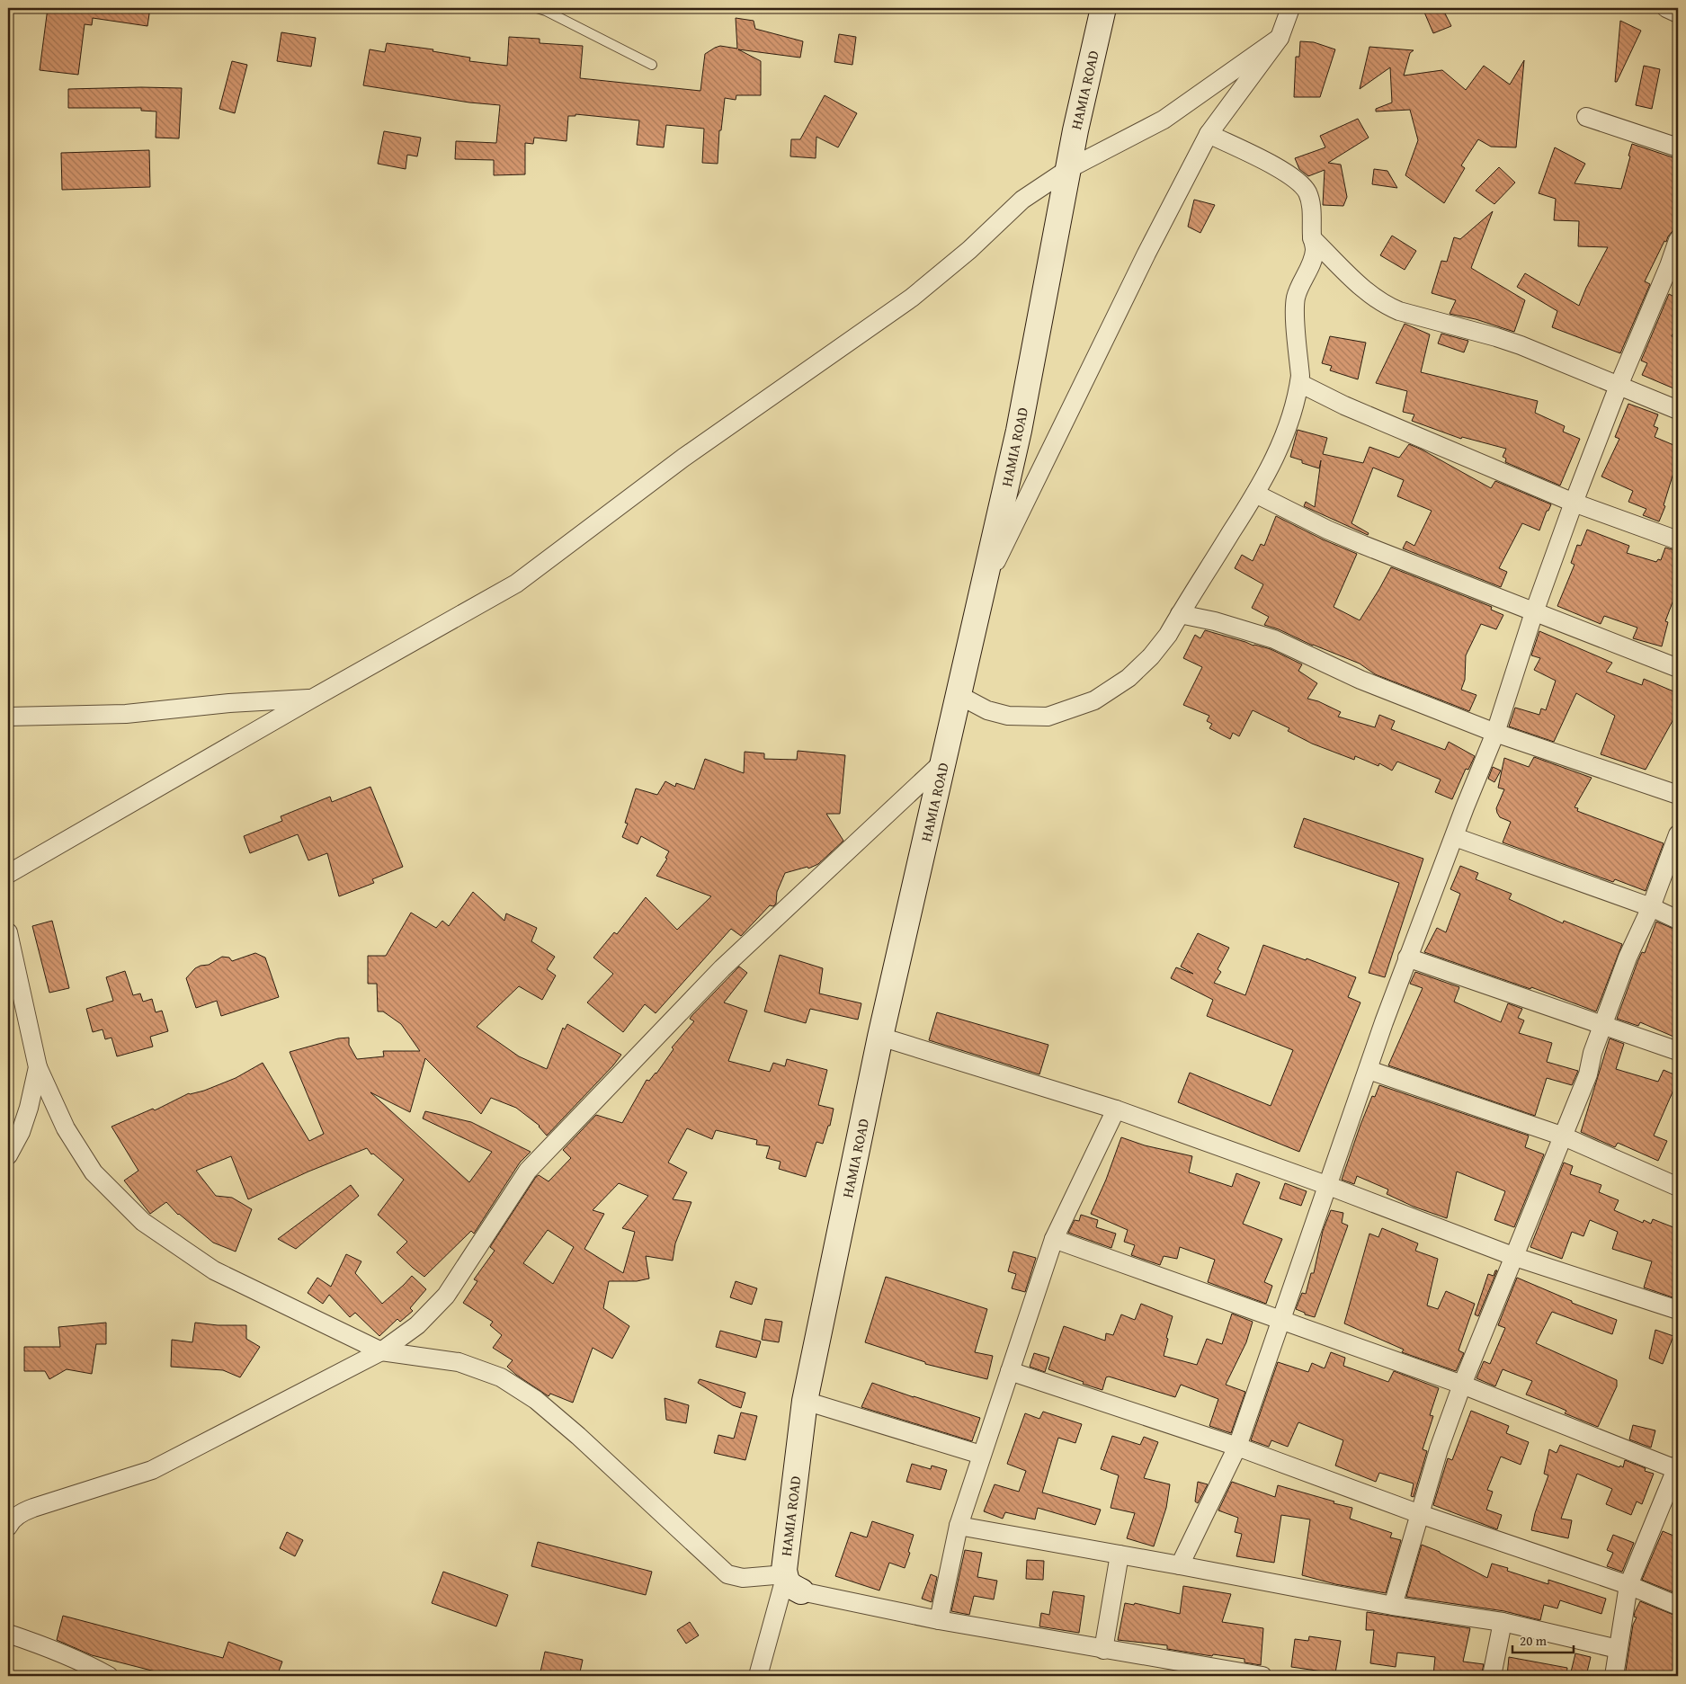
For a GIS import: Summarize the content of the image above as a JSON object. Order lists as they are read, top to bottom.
{
  "streets": {
    "street": ["HAMIA ROAD"]
  },
  "scale_bar": "20 m"
}
